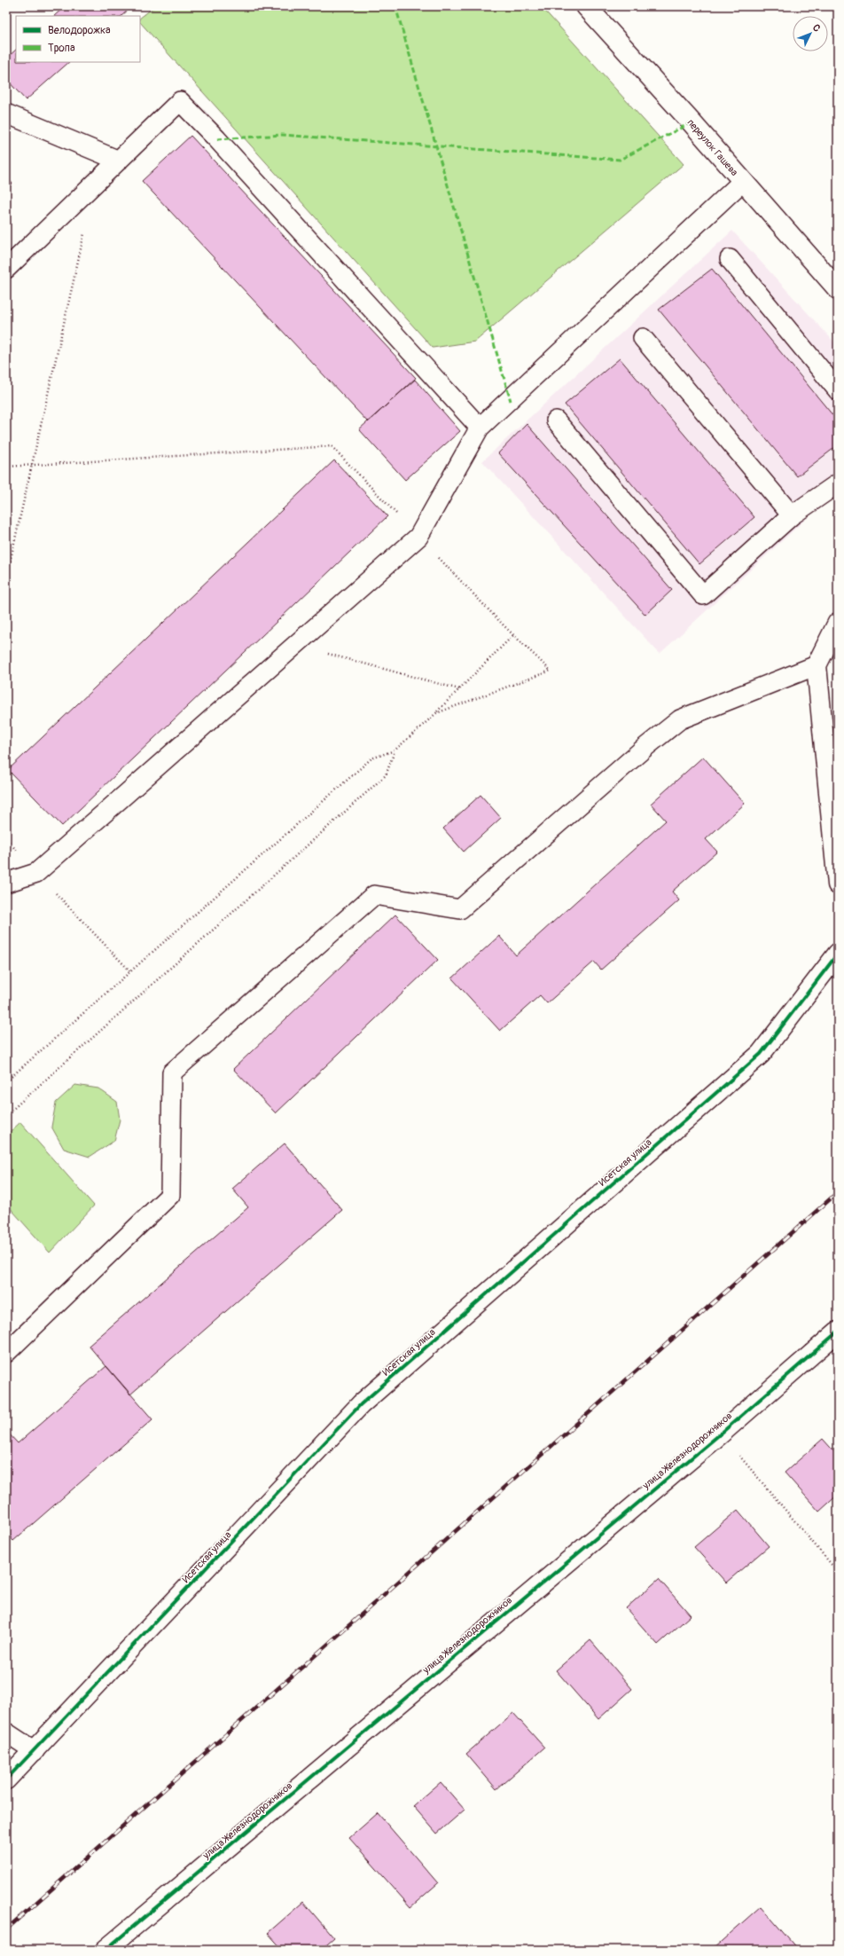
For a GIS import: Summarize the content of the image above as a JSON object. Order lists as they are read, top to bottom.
{
  "streets": {
    "street": ["переулок Гашева", "Исетская улица", "улица Железнодорожников"]
  },
  "legend": ["Велодорожка", "Тропа"],
  "north": "top right"
}
